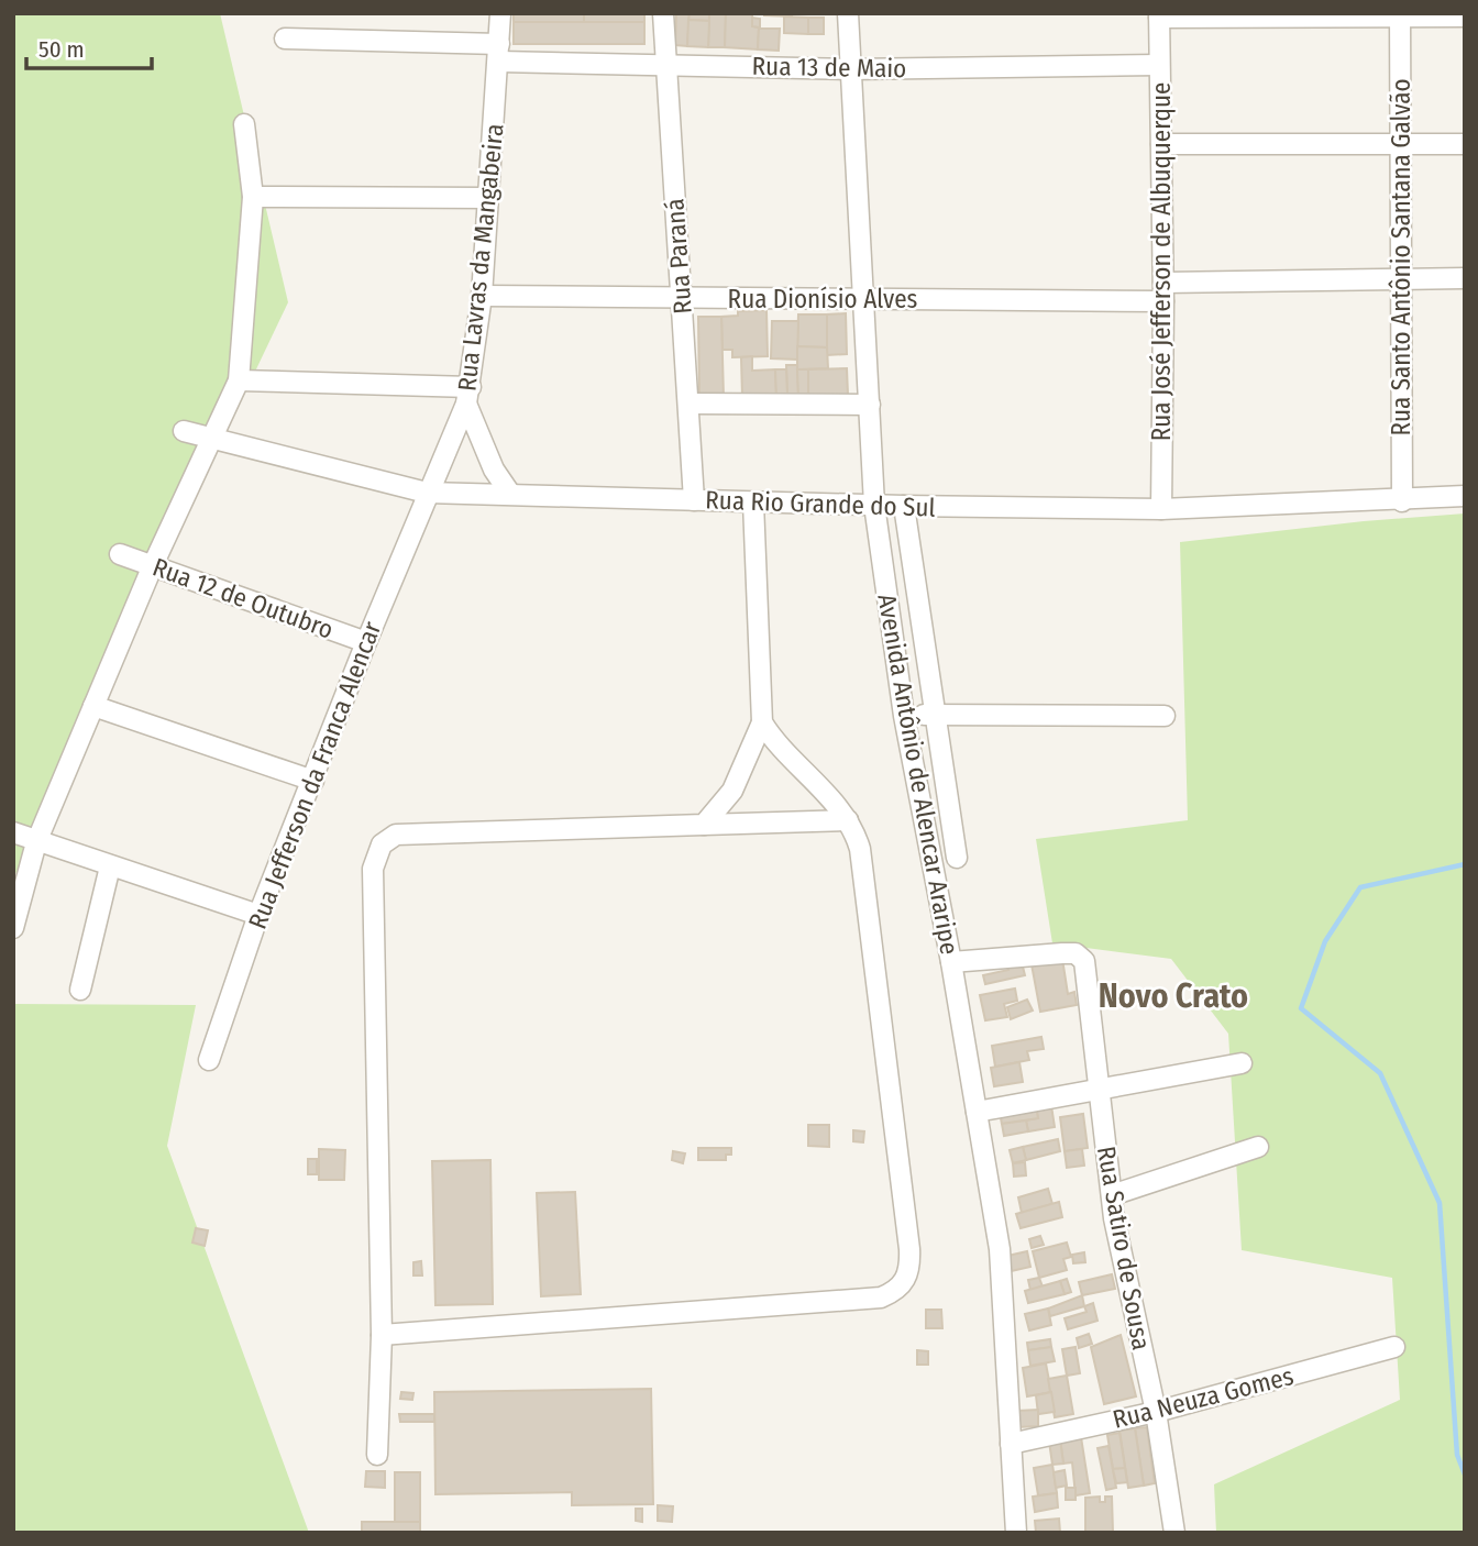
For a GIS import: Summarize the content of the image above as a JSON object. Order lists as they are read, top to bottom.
{
  "streets": {
    "street": [
      "Rua 13 de Maio",
      "Rua Paraná",
      "Rua Lavras da Mangabeira",
      "Rua Santo Antônio Santana Galvão",
      "Rua José Jefferson de Albuquerque",
      "Rua Dionísio Alves",
      "Rua Rio Grande do Sul",
      "Rua 12 de Outubro",
      "Avenida Antônio de Alencar Araripe",
      "Rua Jefferson da Franca Alencar",
      "Rua Satiro de Sousa",
      "Rua Neuza Gomes"
    ]
  },
  "crossings": [
    ["Rua 13 de Maio", "Rua Paraná"],
    ["Rua 13 de Maio", "Rua Lavras da Mangabeira"],
    ["Rua 13 de Maio", "Rua José Jefferson de Albuquerque"],
    ["Rua 13 de Maio", "Avenida Antônio de Alencar Araripe"],
    ["Rua Paraná", "Rua Dionísio Alves"],
    ["Rua Paraná", "Rua Rio Grande do Sul"],
    ["Rua Lavras da Mangabeira", "Rua Dionísio Alves"],
    ["Rua Lavras da Mangabeira", "Rua Rio Grande do Sul"],
    ["Rua Lavras da Mangabeira", "Rua Jefferson da Franca Alencar"],
    ["Rua Santo Antônio Santana Galvão", "Rua Dionísio Alves"],
    ["Rua Santo Antônio Santana Galvão", "Rua Rio Grande do Sul"],
    ["Rua José Jefferson de Albuquerque", "Rua Dionísio Alves"],
    ["Rua José Jefferson de Albuquerque", "Rua Rio Grande do Sul"],
    ["Rua Dionísio Alves", "Avenida Antônio de Alencar Araripe"],
    ["Rua Rio Grande do Sul", "Avenida Antônio de Alencar Araripe"],
    ["Rua Rio Grande do Sul", "Rua Jefferson da Franca Alencar"],
    ["Rua 12 de Outubro", "Rua Jefferson da Franca Alencar"],
    ["Avenida Antônio de Alencar Araripe", "Rua Satiro de Sousa"],
    ["Avenida Antônio de Alencar Araripe", "Rua Neuza Gomes"],
    ["Rua Satiro de Sousa", "Rua Neuza Gomes"]
  ],
  "districts": ["Novo Crato"],
  "scale_bar": "50 m"
}
